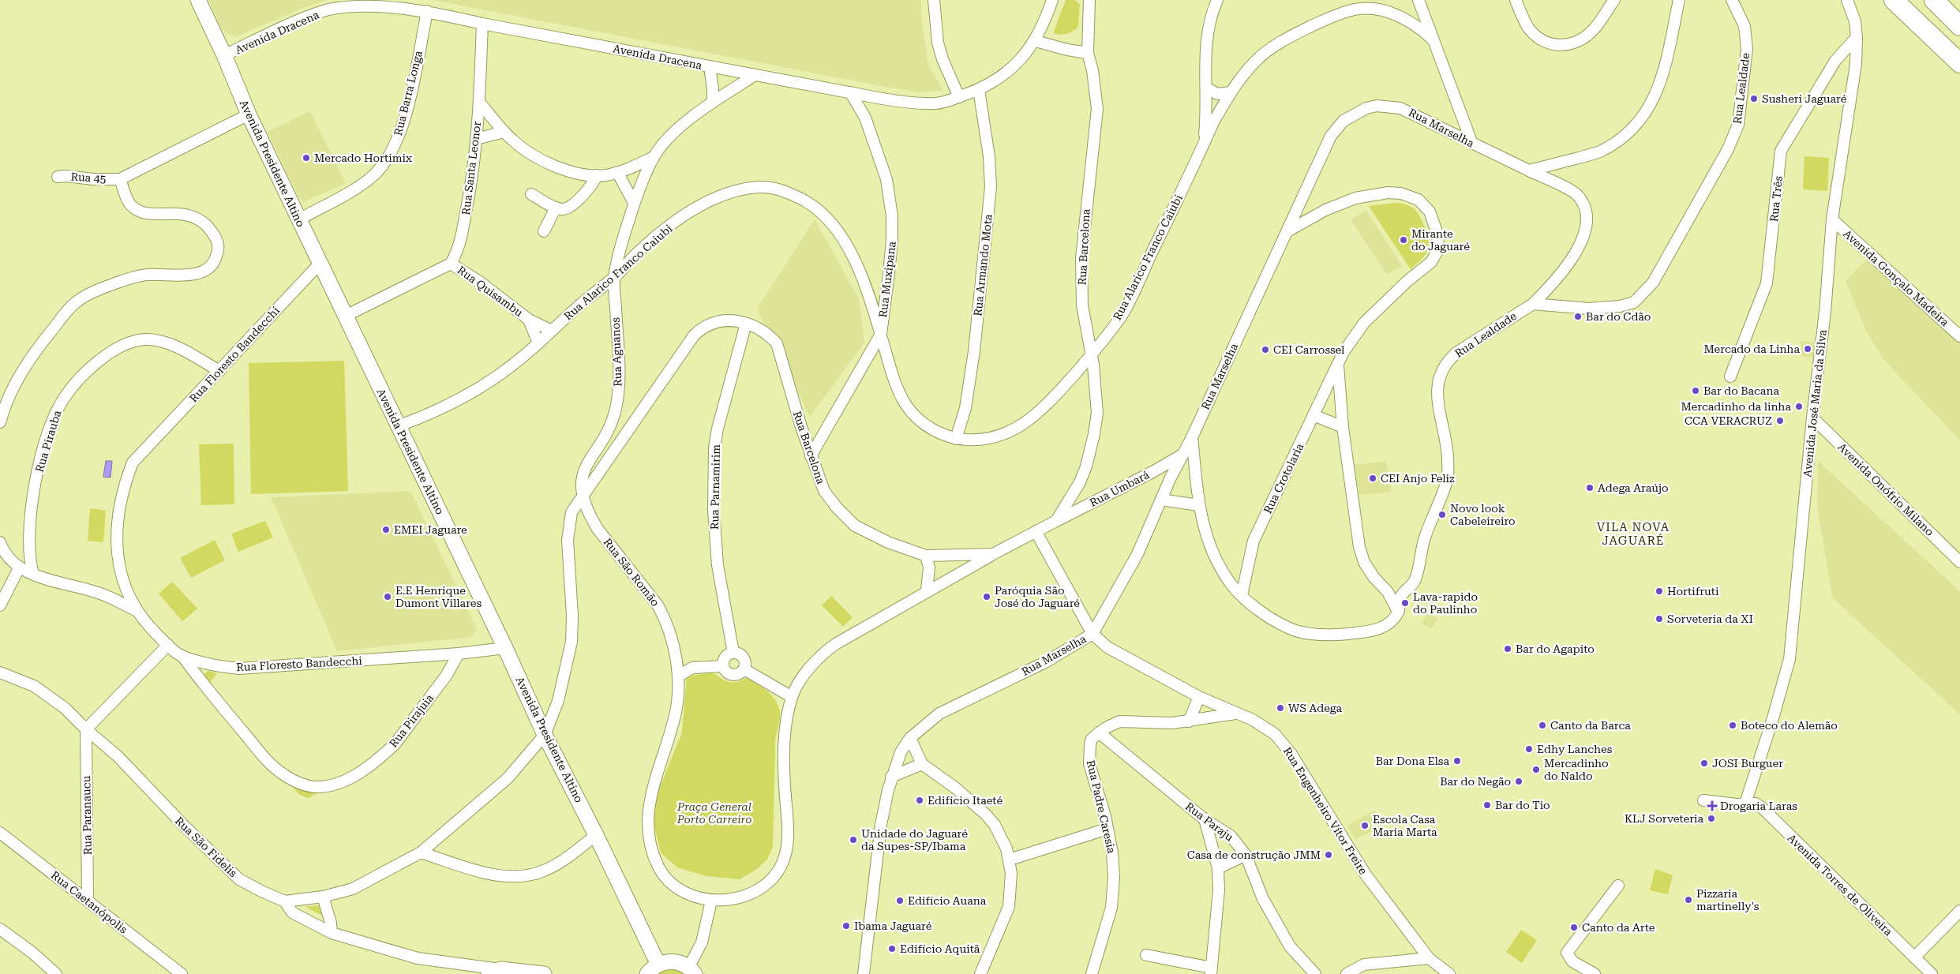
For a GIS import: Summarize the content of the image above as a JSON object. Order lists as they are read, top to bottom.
{
  "streets": {
    "main road": ["Avenida Presidente Altino"],
    "street": [
      "Avenida Dracena",
      "Rua Lealdade",
      "Rua Barra Longa",
      "Rua Marselha",
      "Rua Santa Leonor",
      "Rua 45",
      "Rua Três",
      "Rua Barcelona",
      "Rua Alarico Franco Caiubi",
      "Rua Armando Mota",
      "Avenida Gonçalo Madeira",
      "Rua Muxipana",
      "Rua Quisambu",
      "Rua Aguanos",
      "Rua Floresto Bandecchi",
      "Avenida José Maria da Silva",
      "Rua Pirauba",
      "Rua Crotolaria",
      "Rua Parnamirim",
      "Rua Umbará",
      "Avenida Onófrio Milano",
      "Rua São Romão",
      "Rua Pirajuia",
      "Rua Padre Caresia",
      "Rua Engenheiro Vítor Freire",
      "Rua Paranaucu",
      "Rua Paraju",
      "Rua São Fidelis",
      "Avenida Torres de Oliveira",
      "Rua Caetanópolis"
    ]
  },
  "crossings": [
    ["Avenida Dracena", "Rua Barra Longa"],
    ["Avenida Dracena", "Avenida Presidente Altino"],
    ["Avenida Dracena", "Rua Santa Leonor"],
    ["Avenida Dracena", "Rua Armando Mota"],
    ["Avenida Dracena", "Rua Muxipana"],
    ["Avenida Dracena", "Rua Aguanos"],
    ["Rua Lealdade", "Rua Marselha"],
    ["Rua Lealdade", "Rua Crotolaria"],
    ["Rua Barra Longa", "Avenida Presidente Altino"],
    ["Rua Marselha", "Rua Crotolaria"],
    ["Rua Marselha", "Rua Umbará"],
    ["Rua Marselha", "Rua Engenheiro Vítor Freire"],
    ["Avenida Presidente Altino", "Rua Barcelona"],
    ["Avenida Presidente Altino", "Rua Alarico Franco Caiubi"],
    ["Avenida Presidente Altino", "Rua Floresto Bandecchi"],
    ["Rua Santa Leonor", "Rua Quisambu"],
    ["Rua Três", "Avenida José Maria da Silva"],
    ["Rua Barcelona", "Rua Alarico Franco Caiubi"],
    ["Rua Barcelona", "Rua Muxipana"],
    ["Rua Barcelona", "Rua Aguanos"],
    ["Rua Barcelona", "Rua Parnamirim"],
    ["Rua Barcelona", "Rua Umbará"],
    ["Rua Barcelona", "Rua São Romão"],
    ["Rua Barcelona", "Rua Engenheiro Vítor Freire"],
    ["Rua Alarico Franco Caiubi", "Rua Armando Mota"],
    ["Rua Alarico Franco Caiubi", "Rua Muxipana"],
    ["Rua Alarico Franco Caiubi", "Rua Quisambu"],
    ["Rua Alarico Franco Caiubi", "Rua Aguanos"],
    ["Avenida Gonçalo Madeira", "Avenida José Maria da Silva"],
    ["Rua Aguanos", "Rua São Romão"],
    ["Rua Floresto Bandecchi", "Rua Pirauba"],
    ["Rua Floresto Bandecchi", "Rua Pirajuia"],
    ["Avenida José Maria da Silva", "Avenida Onófrio Milano"],
    ["Avenida José Maria da Silva", "Avenida Torres de Oliveira"],
    ["Rua Padre Caresia", "Rua Paraju"],
    ["Rua Paranaucu", "Rua São Fidelis"],
    ["Rua Paranaucu", "Rua Caetanópolis"]
  ],
  "districts": ["VILA NOVA JAGUARÉ"],
  "parks": ["Praça General Porto Carreiro"],
  "places": {
    "other": [
      "Susheri Jaguaré",
      "Mercado Hortimix",
      "Mirante do Jaguaré",
      "Bar do Cdão",
      "Mercado da Linha",
      "CEI Carrossel",
      "Bar do Bacana",
      "Mercadinho da linha",
      "CCA VERACRUZ",
      "CEI Anjo Feliz",
      "Adega Araújo",
      "Novo look Cabeleireiro",
      "EMEI Jaguare",
      "Hortifruti",
      "E.E Henrique Dumont Villares",
      "Paróquia São José do Jaguaré",
      "Lava-rapido do Paulinho",
      "Sorveteria da XI",
      "Bar do Agapito",
      "WS Adega",
      "Canto da Barca",
      "Boteco do Alemão",
      "Edhy Lanches",
      "Bar Dona Elsa",
      "JOSI Burguer",
      "Mercadinho do Naldo",
      "Bar do Negão",
      "Edifício Itaeté",
      "Bar do Tio",
      "KLJ Sorveteria",
      "Escola Casa Maria Marta",
      "Unidade do Jaguaré da Supes-SP/Ibama",
      "Casa de construção JMM",
      "Pizzaria martinelly's",
      "Edifício Auana",
      "Ibama Jaguaré",
      "Canto da Arte",
      "Edifício Aquitã"
    ],
    "health": ["Drogaria Laras"]
  }
}
